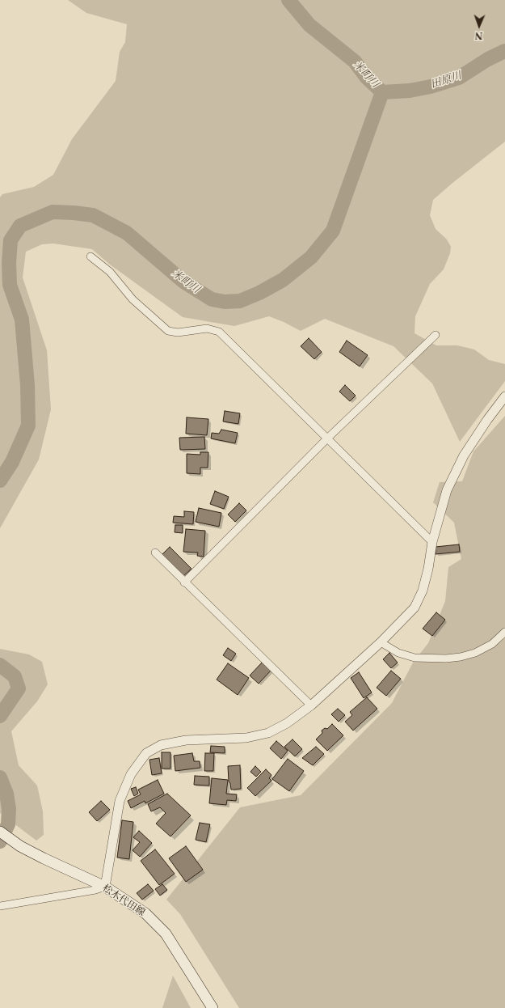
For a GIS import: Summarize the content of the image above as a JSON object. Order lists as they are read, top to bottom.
{
  "streets": {
    "main road": ["松木代田線"]
  },
  "water": ["米町川", "田原川"],
  "north": "bottom"
}
